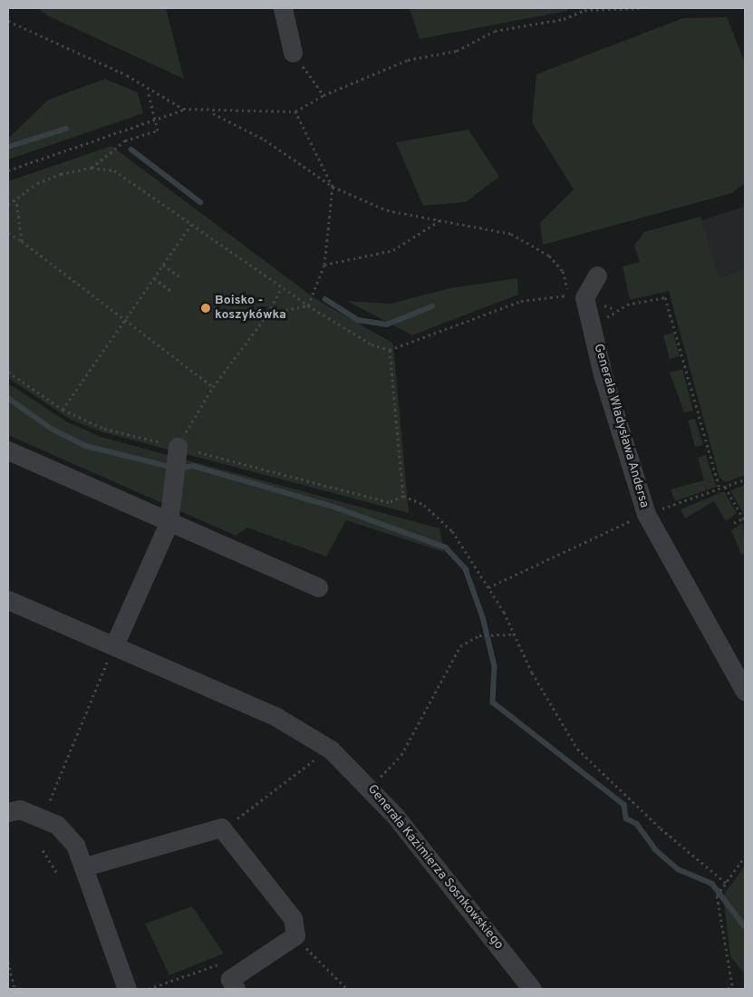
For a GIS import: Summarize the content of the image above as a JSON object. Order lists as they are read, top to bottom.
{
  "streets": {
    "street": ["Generała Władysława Andersa", "Generała Kazimierza Sosnkowskiego"]
  },
  "places": ["Boisko - koszykówka"]
}
